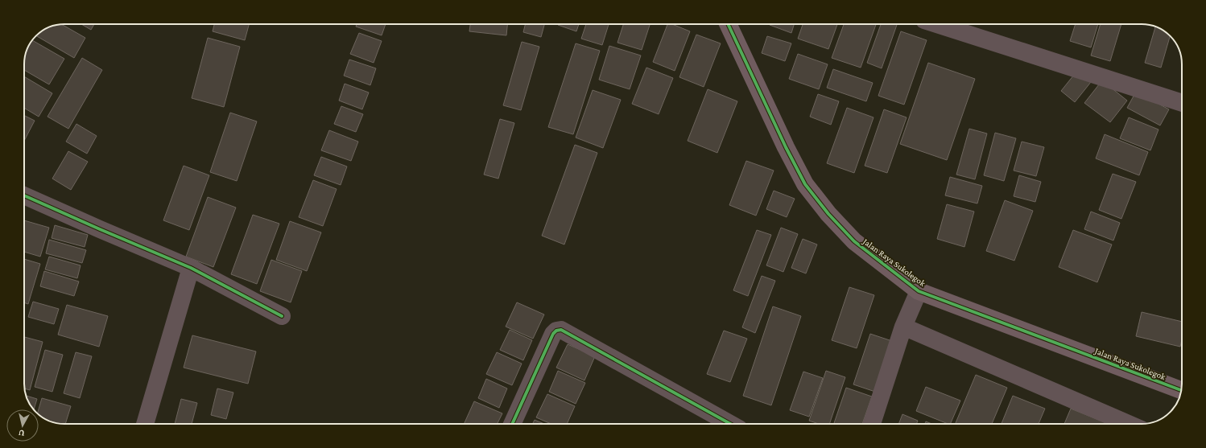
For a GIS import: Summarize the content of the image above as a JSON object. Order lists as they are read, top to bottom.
{
  "streets": {
    "street": ["Jalan Raya Sukolegok"]
  },
  "north": "bottom"
}
